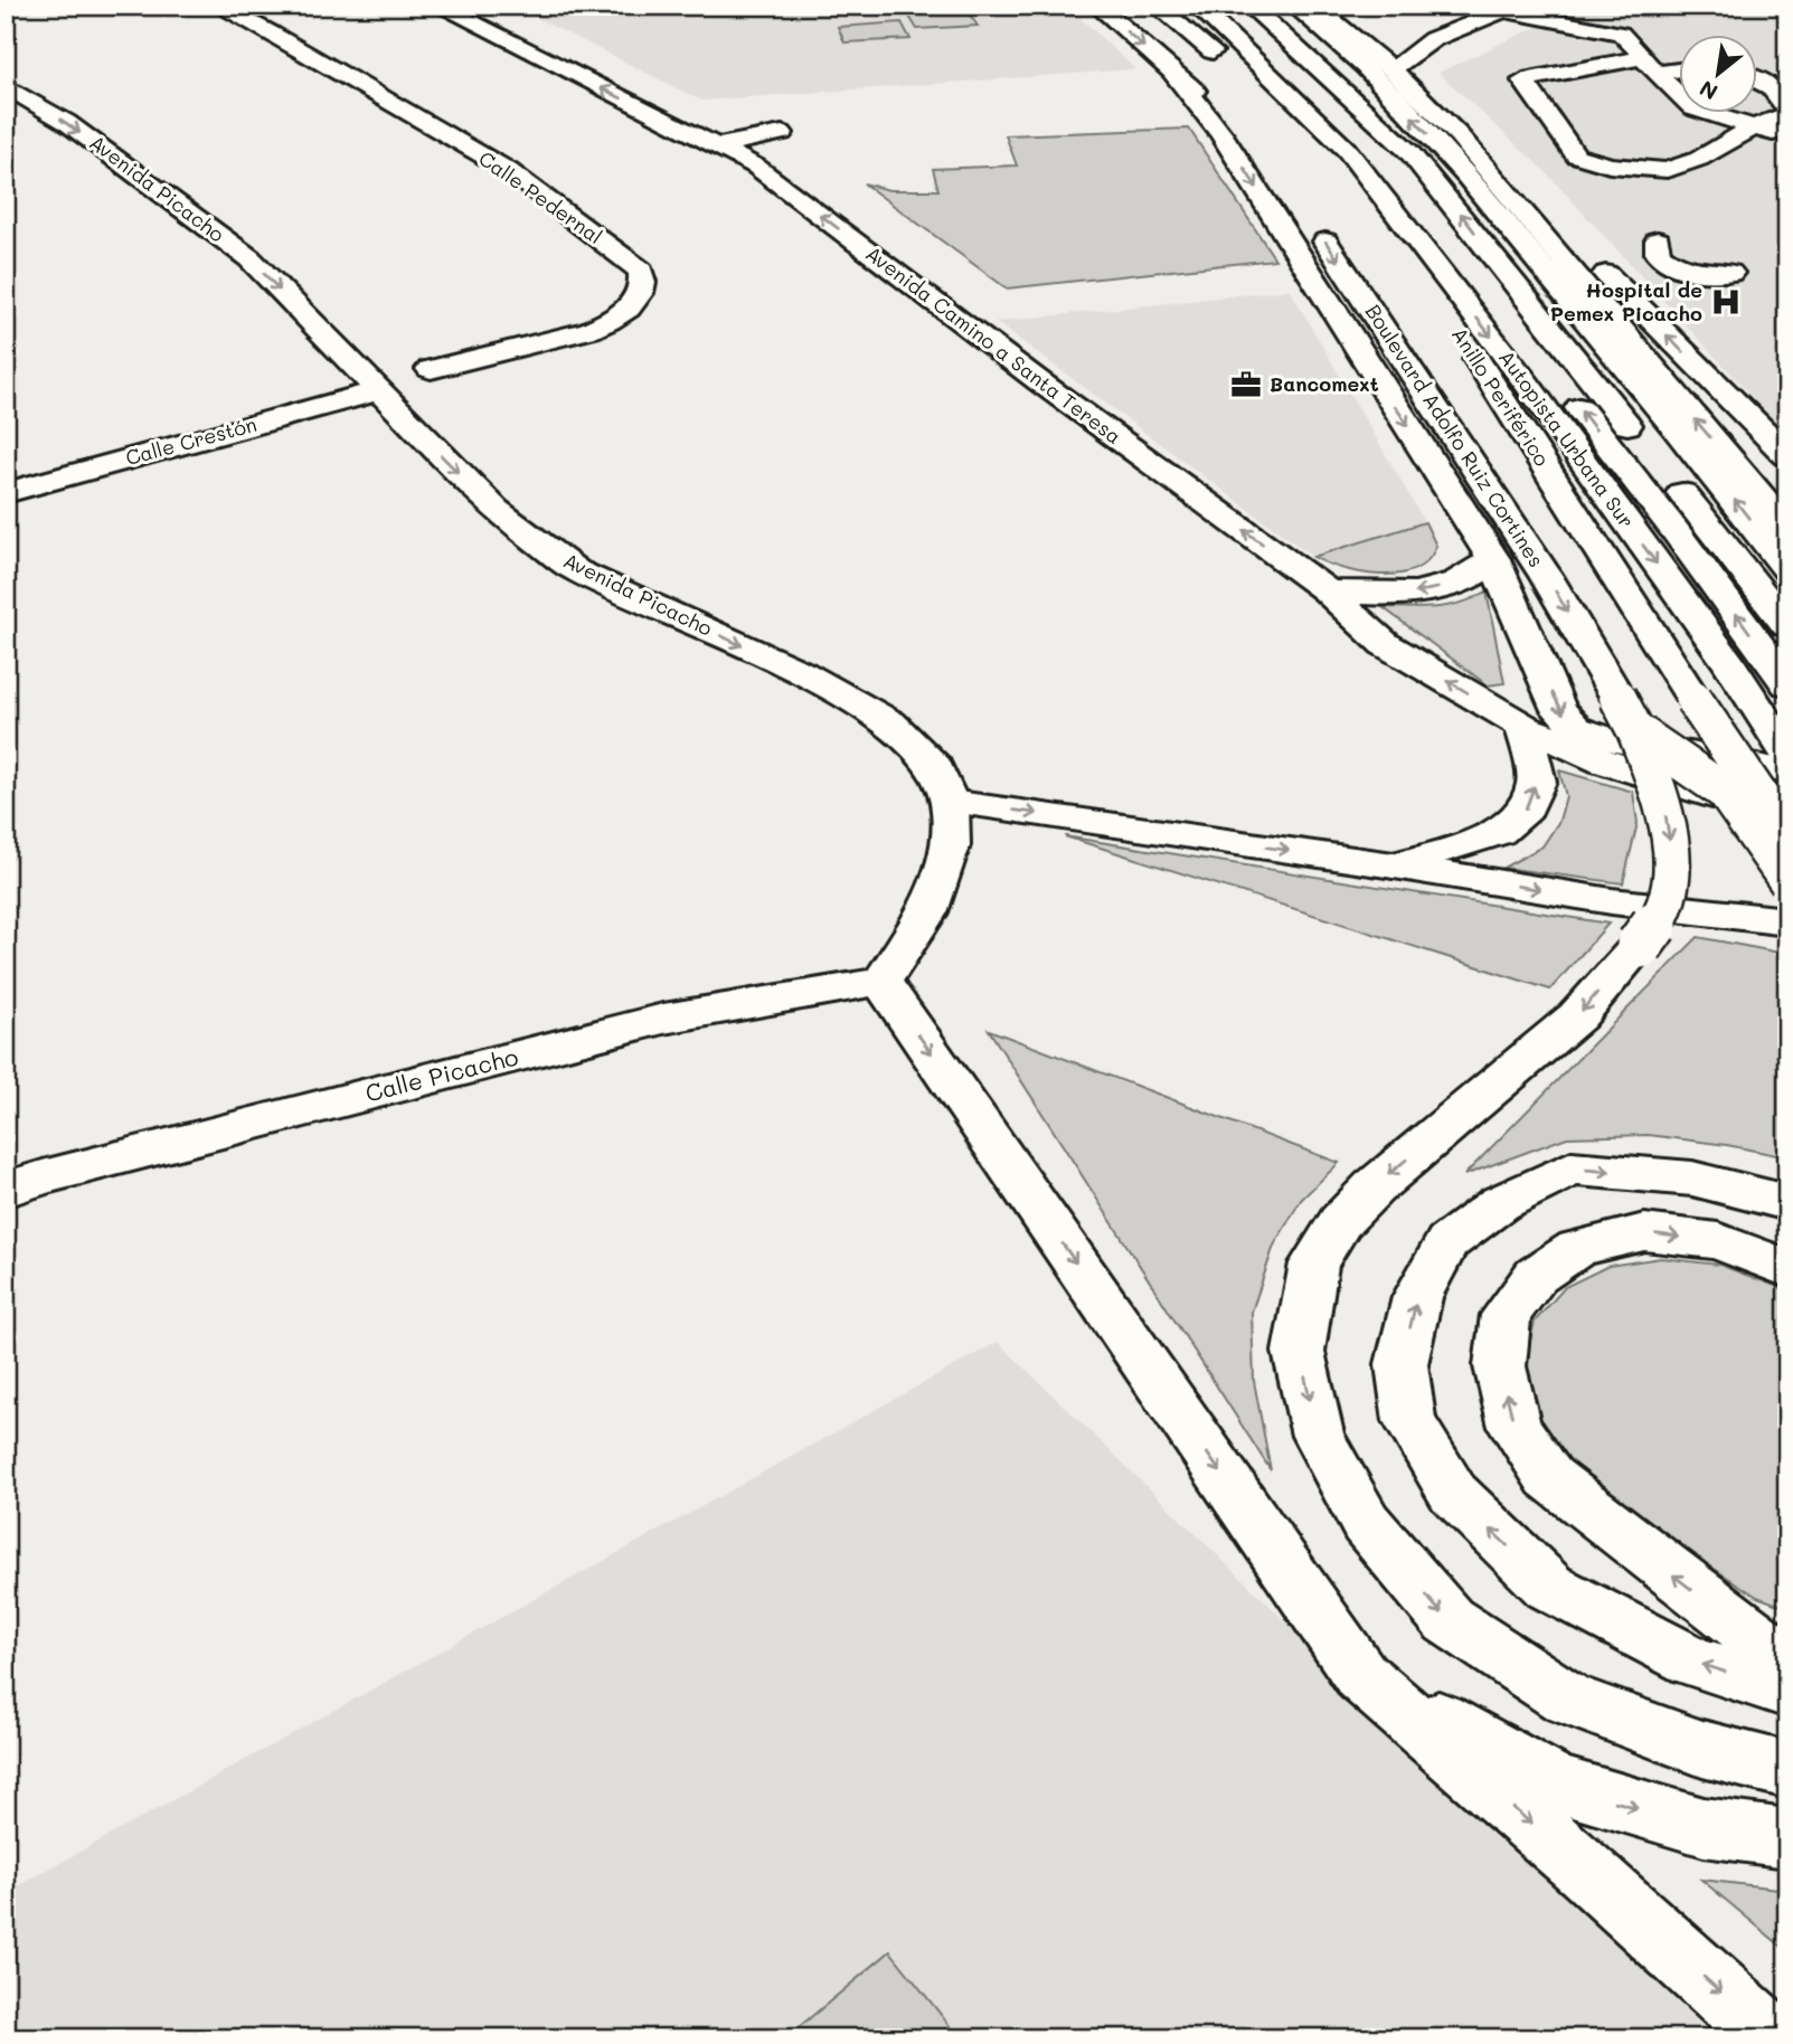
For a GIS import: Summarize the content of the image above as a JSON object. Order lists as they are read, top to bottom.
{
  "streets": {
    "main road": [
      "Avenida Picacho",
      "Calle Pedernal",
      "Avenida Camino a Santa Teresa",
      "Anillo Periférico",
      "Boulevard Adolfo Ruiz Cortines",
      "Autopista Urbana Sur",
      "Calle Crestón",
      "Calle Picacho"
    ]
  },
  "crossings": [
    ["Avenida Picacho", "Calle Crestón"],
    ["Avenida Picacho", "Calle Picacho"]
  ],
  "one_way": ["Avenida Picacho"],
  "places": {
    "hospital": ["Hospital de Pemex Picacho"],
    "office": ["Bancomext"]
  },
  "north": "bottom left"
}
